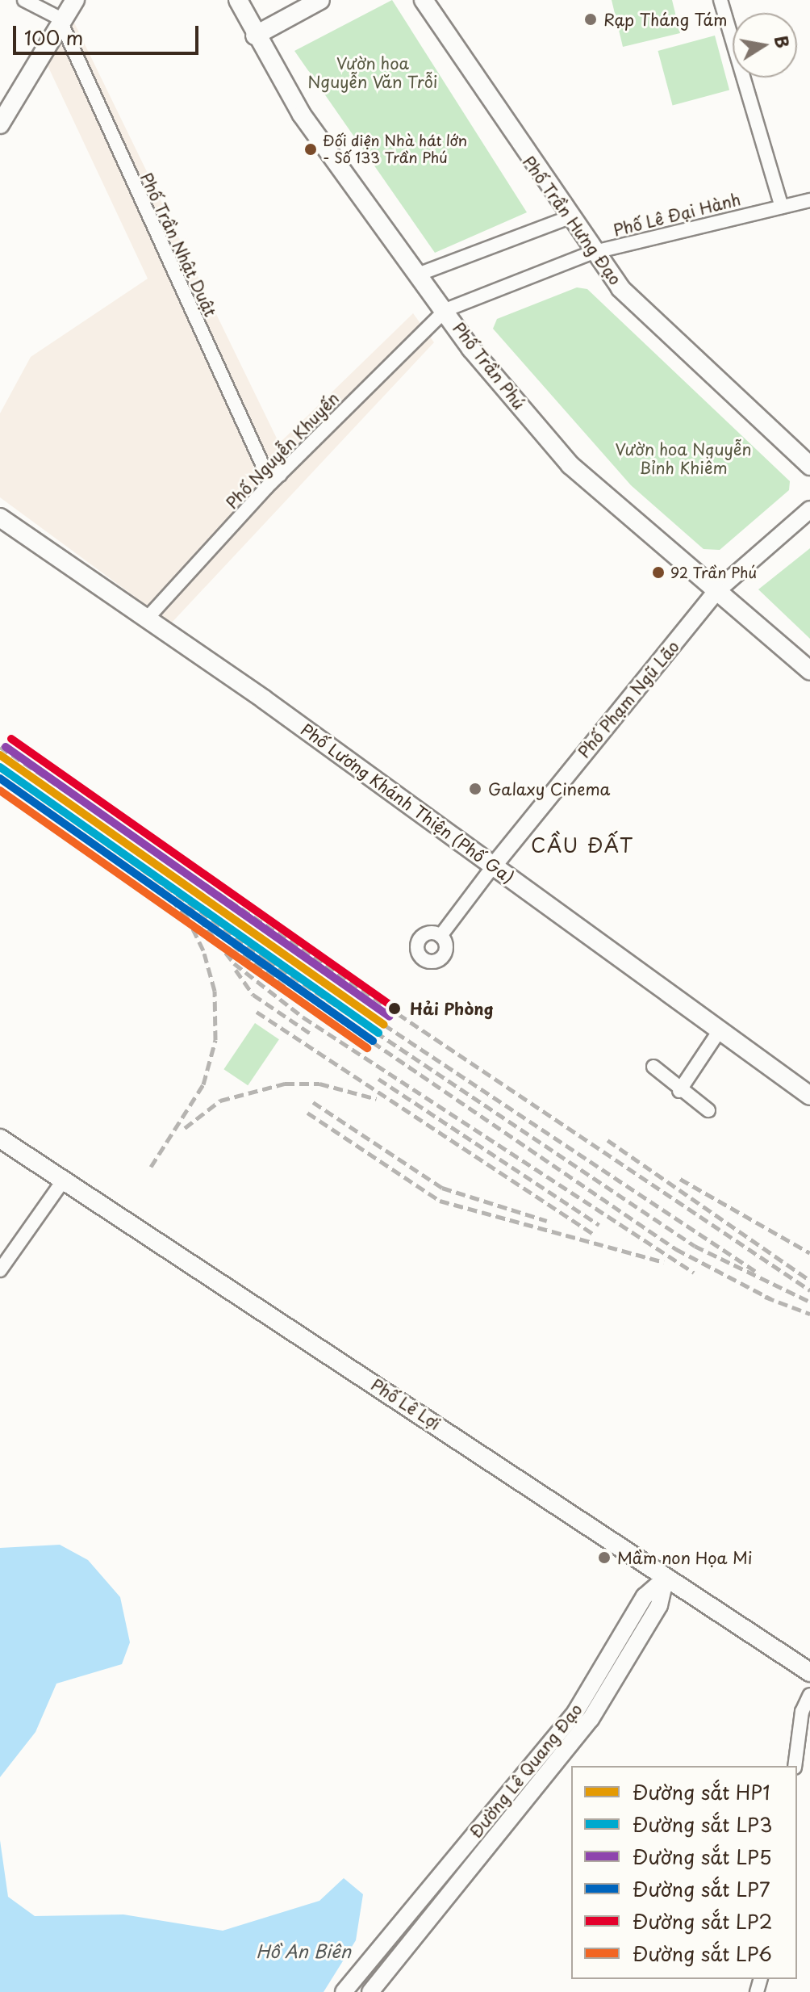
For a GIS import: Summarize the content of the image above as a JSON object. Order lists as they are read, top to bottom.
{
  "streets": {
    "main road": [
      "Phố Trần Hưng Đạo",
      "Phố Trần Phú",
      "Phố Lương Khánh Thiện (Phố Ga)",
      "Phố Lê Lợi"
    ],
    "street": [
      "Phố Lê Đại Hành",
      "Phố Trần Nhật Duật",
      "Phố Nguyễn Khuyến",
      "Phố Phạm Ngũ Lão",
      "Đường Lê Quang Đạo"
    ]
  },
  "crossings": [
    ["Phố Lê Đại Hành", "Phố Trần Hưng Đạo"],
    ["Phố Lê Đại Hành", "Phố Trần Phú"],
    ["Phố Lê Đại Hành", "Phố Nguyễn Khuyến"],
    ["Phố Trần Nhật Duật", "Phố Nguyễn Khuyến"],
    ["Phố Trần Phú", "Phố Nguyễn Khuyến"],
    ["Phố Trần Phú", "Phố Phạm Ngũ Lão"],
    ["Phố Nguyễn Khuyến", "Phố Lương Khánh Thiện (Phố Ga)"],
    ["Phố Phạm Ngũ Lão", "Phố Lương Khánh Thiện (Phố Ga)"],
    ["Phố Lê Lợi", "Đường Lê Quang Đạo"]
  ],
  "districts": ["CẦU ĐẤT"],
  "water": ["Hồ An Biên"],
  "parks": ["Vườn hoa Nguyễn Văn Trỗi", "Vườn hoa Nguyễn Bỉnh Khiêm"],
  "places": [
    "Rạp Tháng Tám",
    "Đối diện Nhà hát lớn - Số 133 Trần Phú",
    "92 Trần Phú",
    "Galaxy Cinema",
    "Hải Phòng",
    "Mầm non Họa Mi"
  ],
  "lines": [
    "rail line LP2",
    "rail line LP5",
    "rail line HP1",
    "rail line LP3",
    "rail line LP7",
    "rail line LP6"
  ],
  "legend": [
    "Đường sắt HP1",
    "Đường sắt LP3",
    "Đường sắt LP5",
    "Đường sắt LP7",
    "Đường sắt LP2",
    "Đường sắt LP6"
  ],
  "scale_bar": "100 m",
  "north": "right"
}
